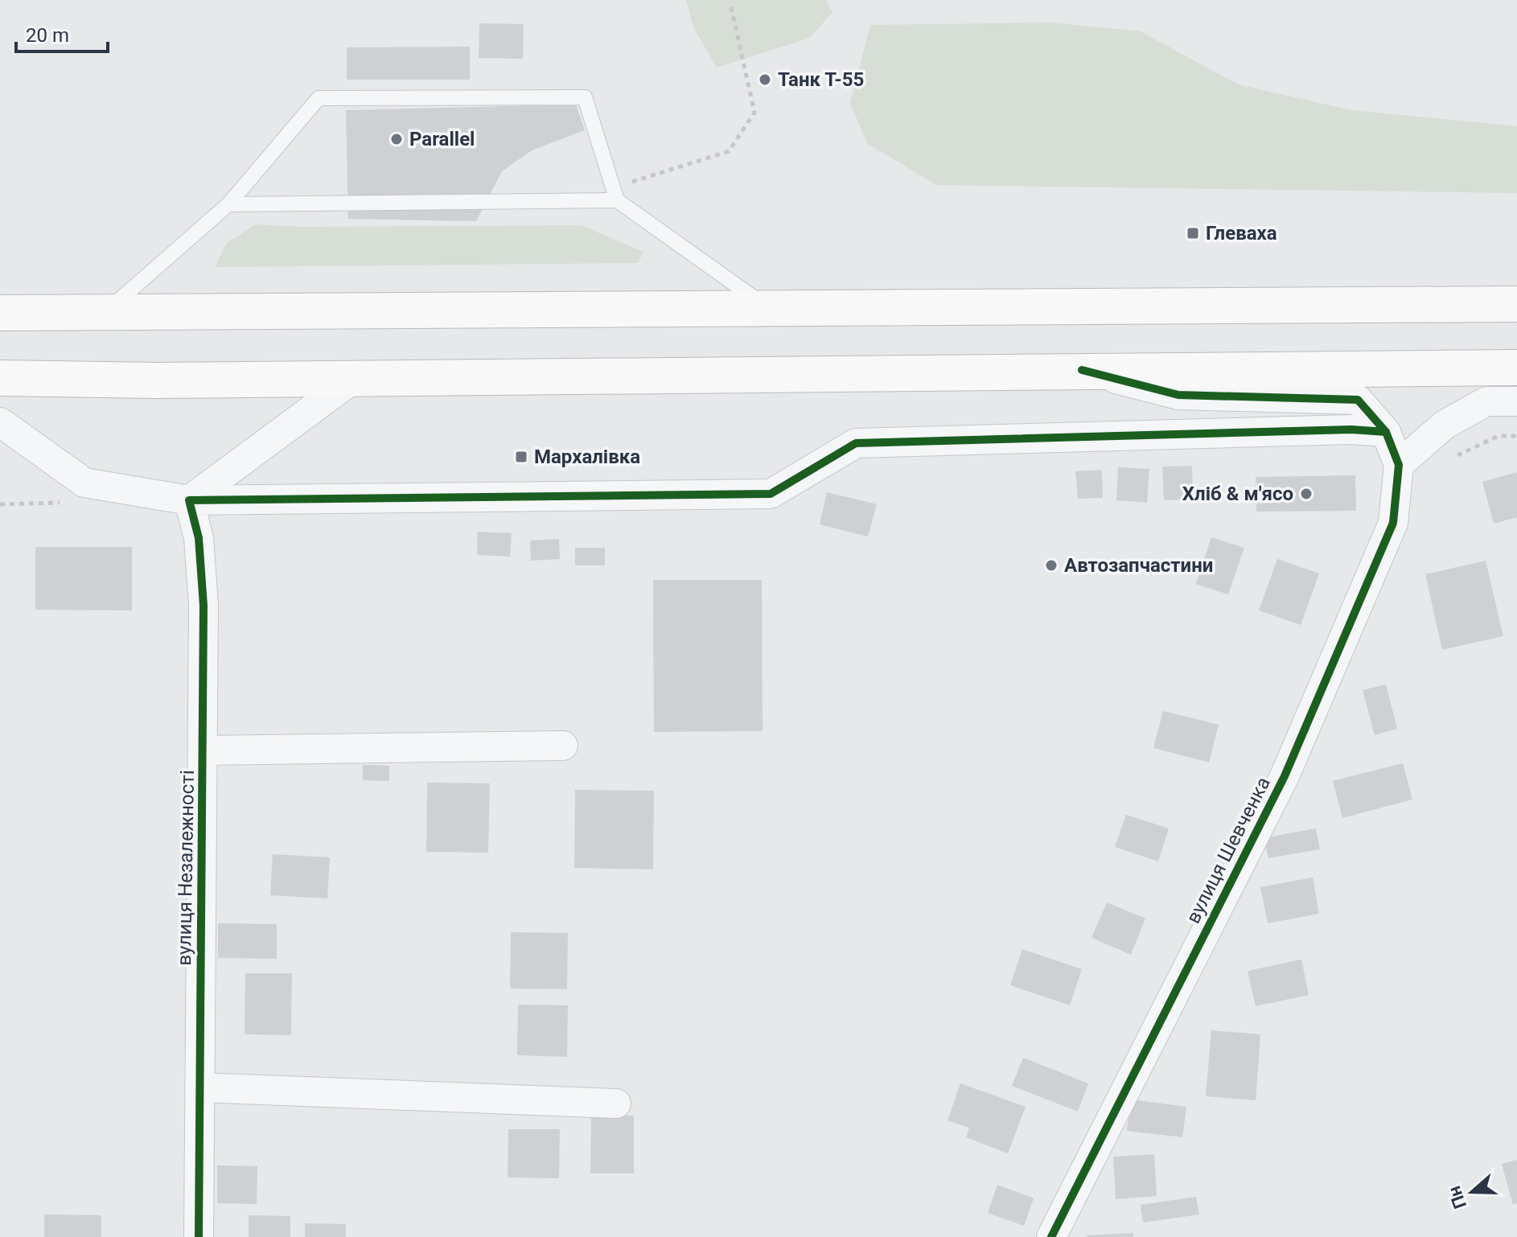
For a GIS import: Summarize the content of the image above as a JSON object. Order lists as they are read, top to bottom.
{
  "streets": {
    "street": ["вулиця Шевченка", "вулиця Незалежності"]
  },
  "places": {
    "other": [
      "Танк Т-55",
      "Parallel",
      "Хліб & м'ясо",
      "Автозапчастини"
    ],
    "transit": ["Глеваха", "Мархалівка"]
  },
  "scale_bar": "20 m",
  "north": "left"
}
